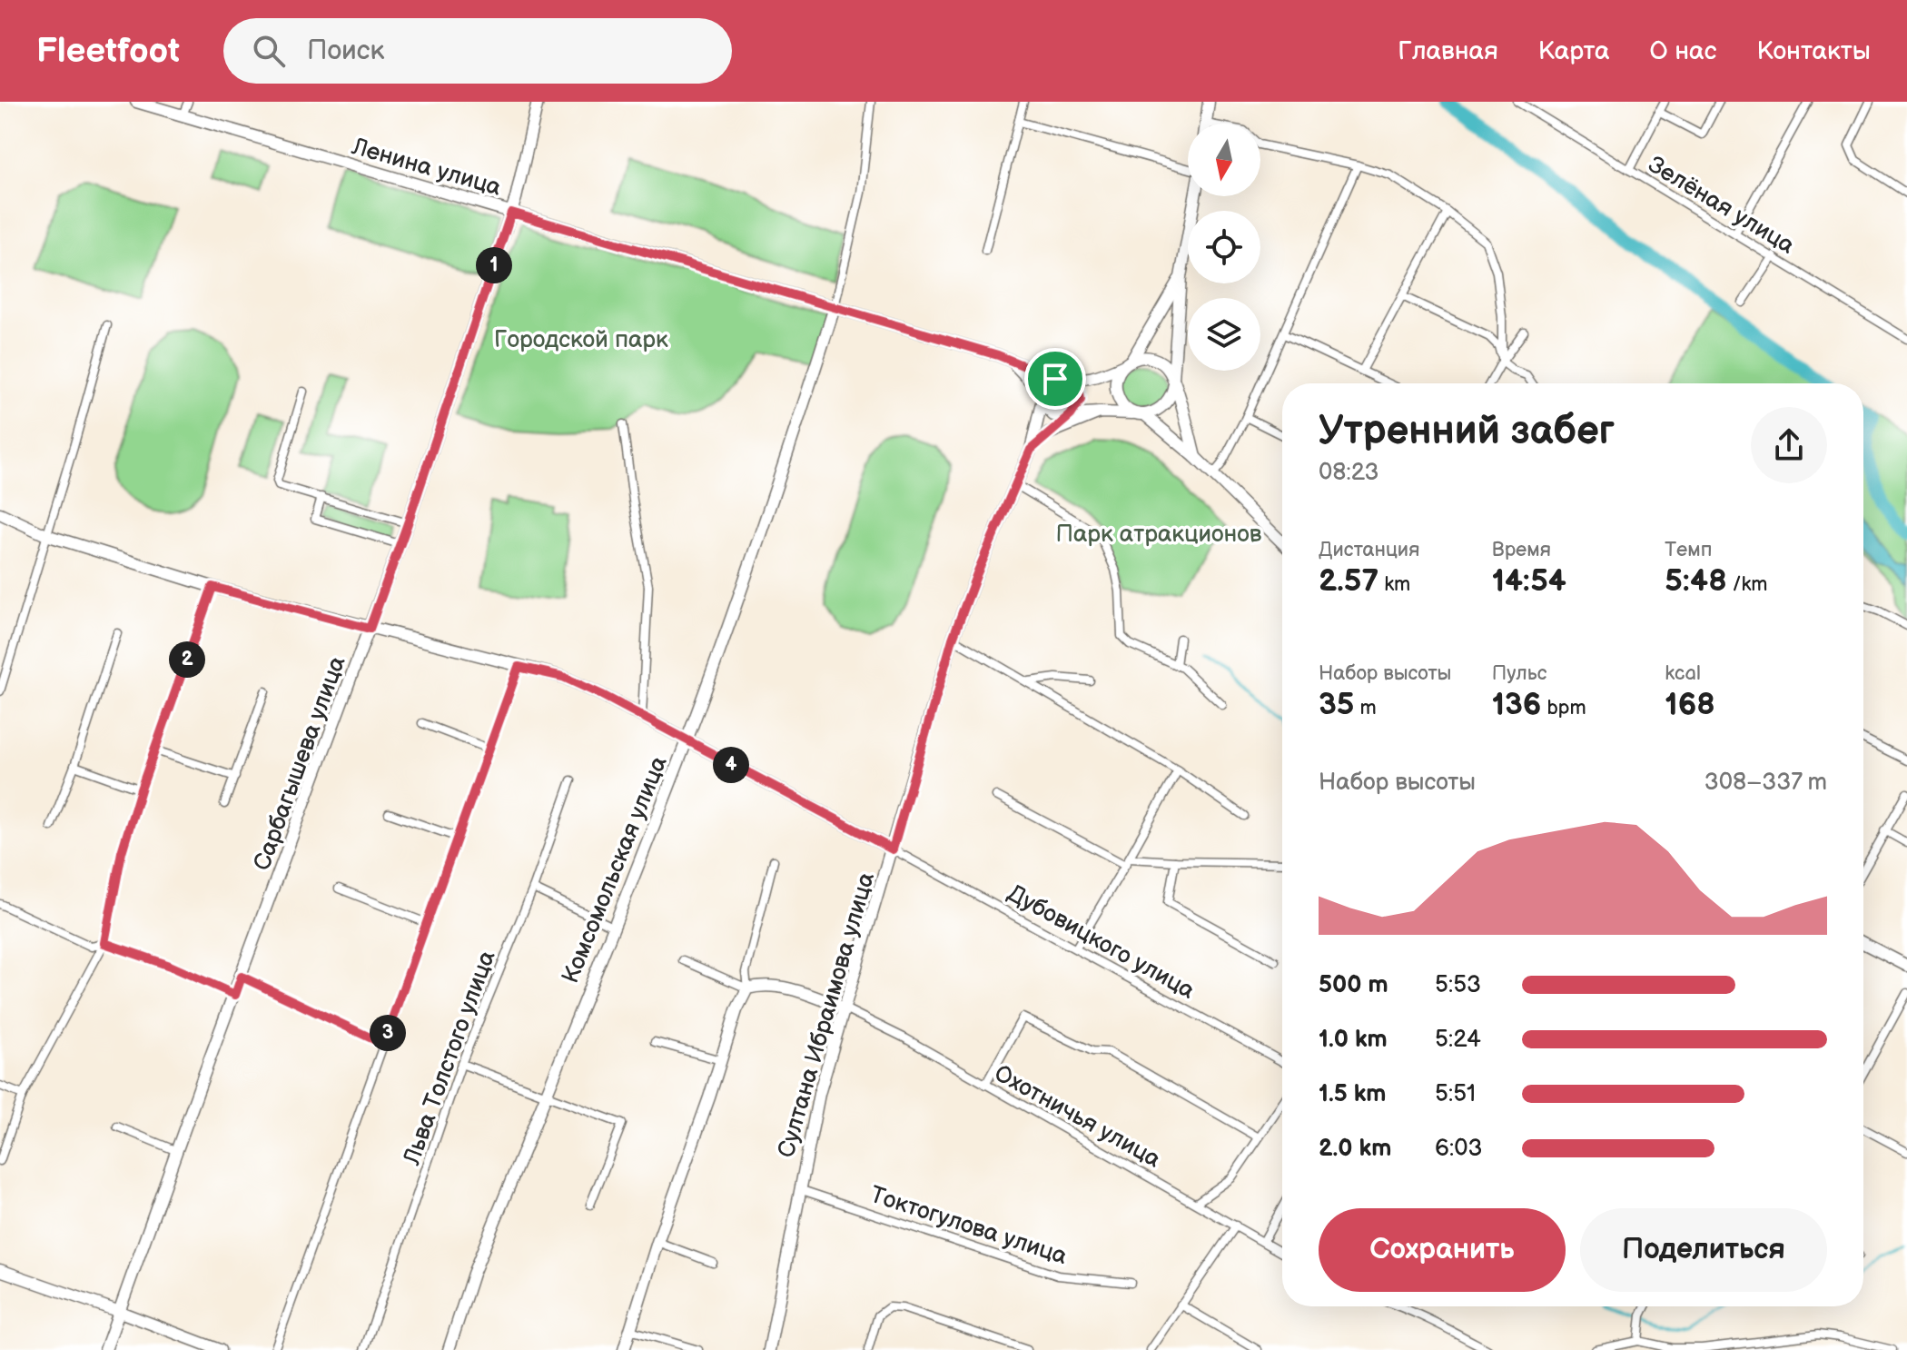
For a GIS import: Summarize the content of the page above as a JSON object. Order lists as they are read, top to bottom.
{
  "streets": {
    "main road": [
      "Ленина улица",
      "Сарбагышева улица",
      "Комсомольская улица",
      "Султана Ибраимова улица"
    ],
    "street": [
      "Зелёная улица",
      "Дубовицкого улица",
      "Льва Толстого улица",
      "Охотничья улица",
      "Токтогулова улица"
    ]
  },
  "crossings": [
    ["Ленина улица", "Сарбагышева улица"],
    ["Ленина улица", "Комсомольская улица"],
    ["Дубовицкого улица", "Султана Ибраимова улица"],
    ["Султана Ибраимова улица", "Охотничья улица"],
    ["Султана Ибраимова улица", "Токтогулова улица"]
  ],
  "parks": ["Городской парк", "Парк атракционов"],
  "north": "bottom",
  "page": {
    "header": "Fleetfoot",
    "search": "Поиск",
    "nav": [
      "Главная",
      "Карта",
      "О нас",
      "Контакты"
    ],
    "pins": [
      "1",
      "2",
      "4",
      "3"
    ],
    "heading": ["Утренний забег", "08:23"],
    "stats": [
      ["Дистанция", "2.57 km"],
      ["Время", "14:54"],
      ["Темп", "5:48 /km"],
      ["Набор высоты", "35 m"],
      ["Пульс", "136 bpm"],
      ["kcal", "168"]
    ],
    "chart": ["Набор высоты", "308–337 m"],
    "list": [
      {
        "name": "500 m",
        "note": "5:53"
      },
      {
        "name": "1.0 km",
        "note": "5:24"
      },
      {
        "name": "1.5 km",
        "note": "5:51"
      },
      {
        "name": "2.0 km",
        "note": "6:03"
      }
    ],
    "buttons": ["Сохранить", "Поделиться"]
  }
}
